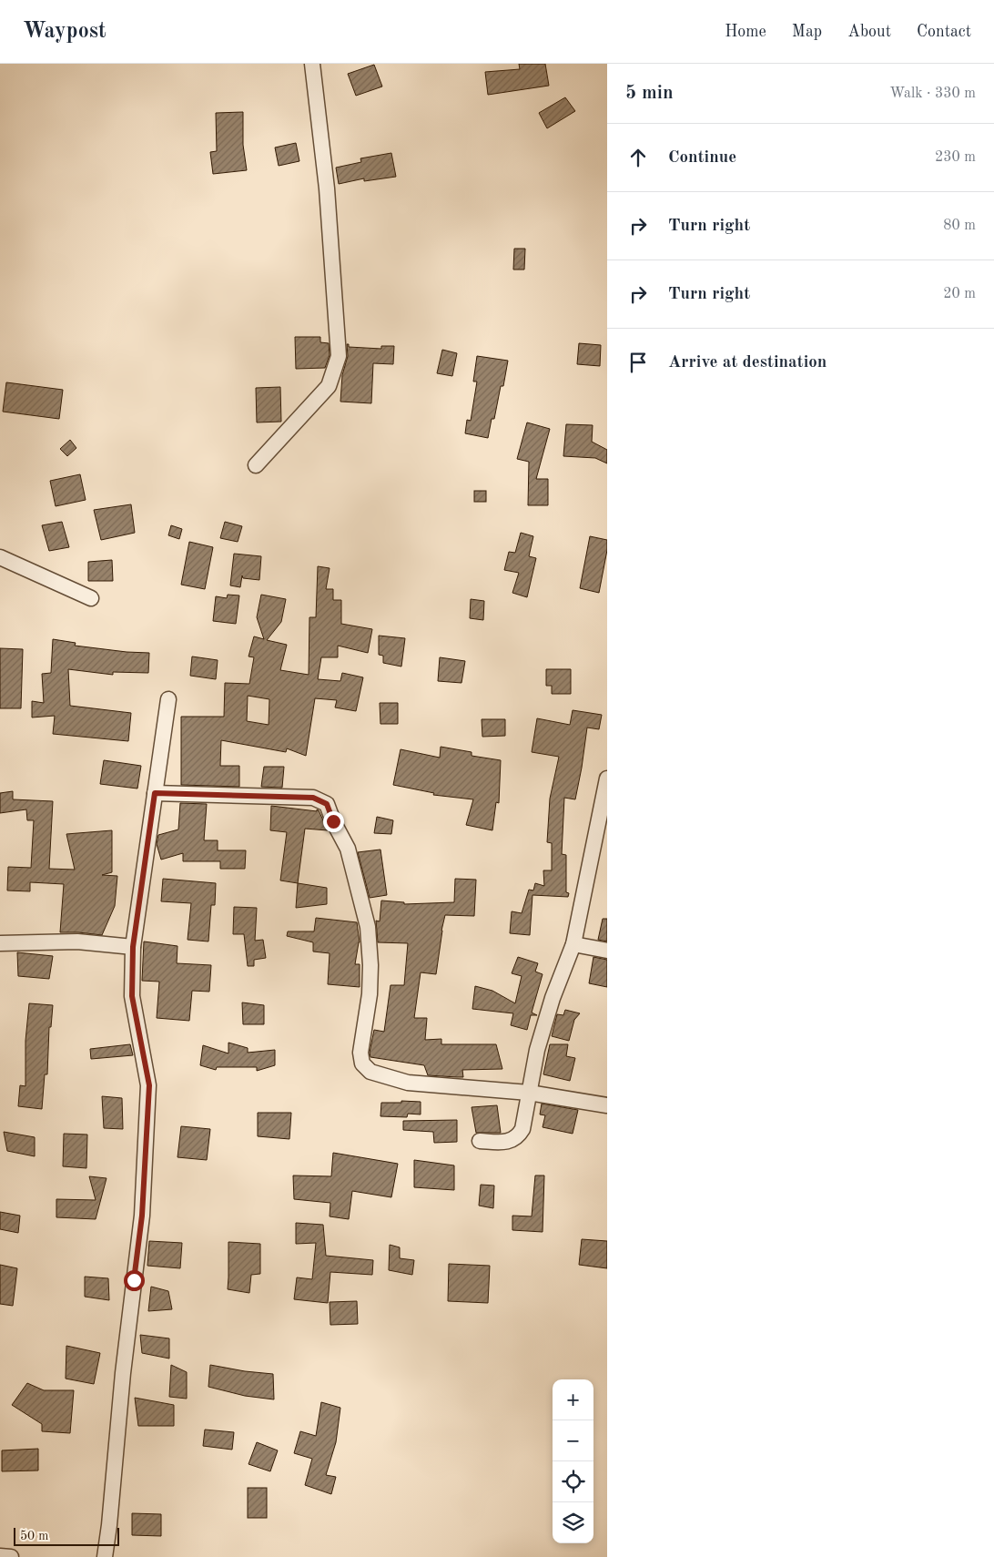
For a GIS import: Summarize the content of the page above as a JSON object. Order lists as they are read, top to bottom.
{
  "scale_bar": "50 m",
  "page": {
    "header": "Waypost",
    "nav": [
      "Home",
      "Map",
      "About",
      "Contact"
    ],
    "heading": ["5 min", "Walk · 330 m"],
    "list": [
      ["Continue", "230 m"],
      ["Turn right", "80 m"],
      ["Turn right", "20 m"],
      "Arrive at destination"
    ],
    "map_buttons": ["+", "−"],
    "scale": "50 m"
  }
}
